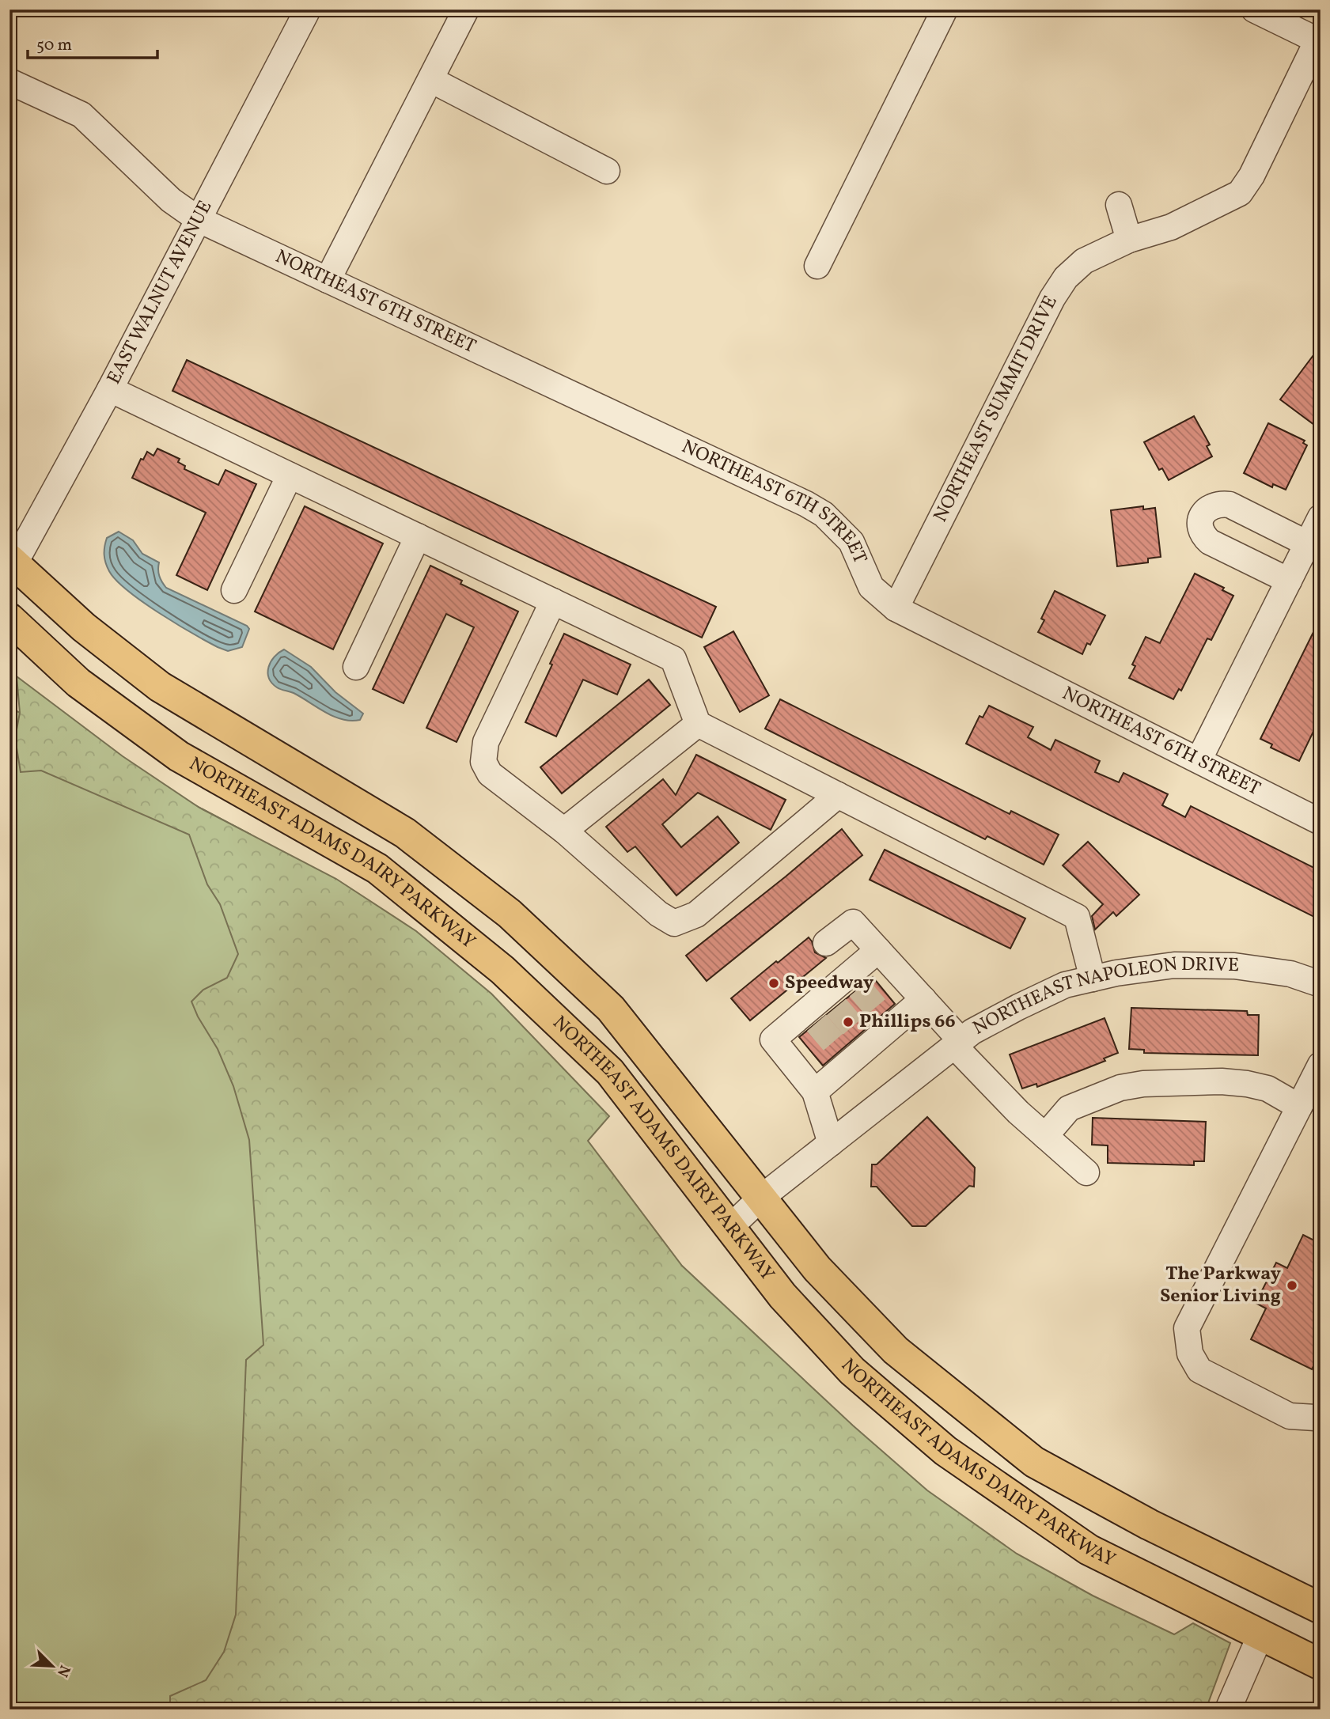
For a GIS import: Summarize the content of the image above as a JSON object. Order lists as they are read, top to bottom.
{
  "streets": {
    "main road": ["NORTHEAST ADAMS DAIRY PARKWAY"],
    "street": [
      "EAST WALNUT AVENUE",
      "NORTHEAST 6TH STREET",
      "NORTHEAST SUMMIT DRIVE",
      "NORTHEAST NAPOLEON DRIVE"
    ]
  },
  "crossings": [
    ["EAST WALNUT AVENUE", "NORTHEAST 6TH STREET"],
    ["EAST WALNUT AVENUE", "NORTHEAST ADAMS DAIRY PARKWAY"],
    ["NORTHEAST 6TH STREET", "NORTHEAST SUMMIT DRIVE"],
    ["NORTHEAST ADAMS DAIRY PARKWAY", "NORTHEAST NAPOLEON DRIVE"]
  ],
  "places": ["Speedway", "Phillips 66", "The Parkway Senior Living"],
  "scale_bar": "50 m",
  "north": "bottom right"
}
